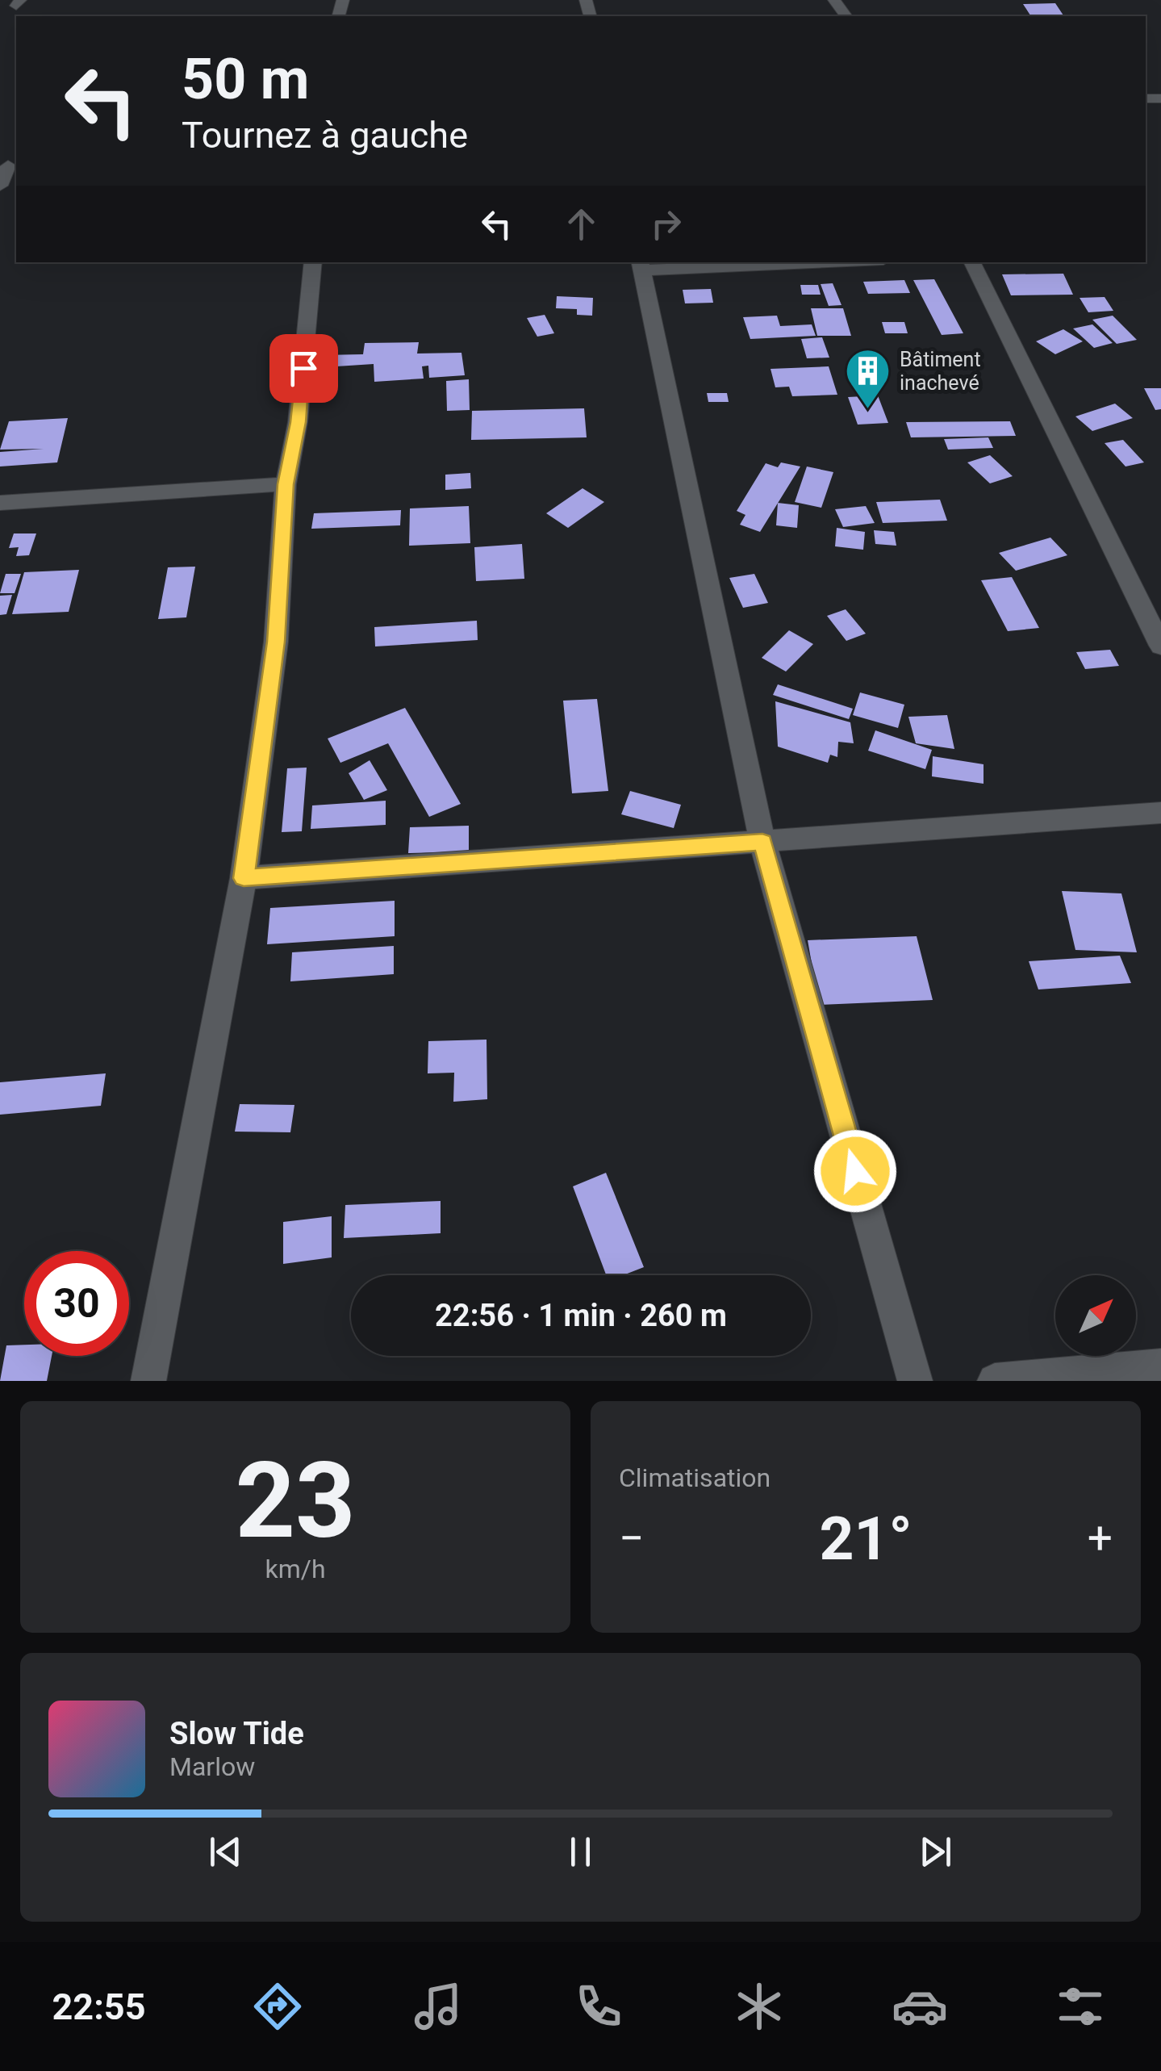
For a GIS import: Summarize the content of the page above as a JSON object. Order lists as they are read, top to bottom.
{
  "places": {
    "building": ["Bâtiment inachevé"]
  },
  "north": "top right",
  "page": {
    "turn": ["50 m", "Tournez à gauche"],
    "limit": "30",
    "trip": "22:56 · 1 min · 260 m",
    "tile": [
      ["23", "km/h"],
      "Climatisation"
    ],
    "heat": ["−", "21°", "+"],
    "song": ["Slow Tide", "Marlow"],
    "tabs": "22:55"
  }
}
